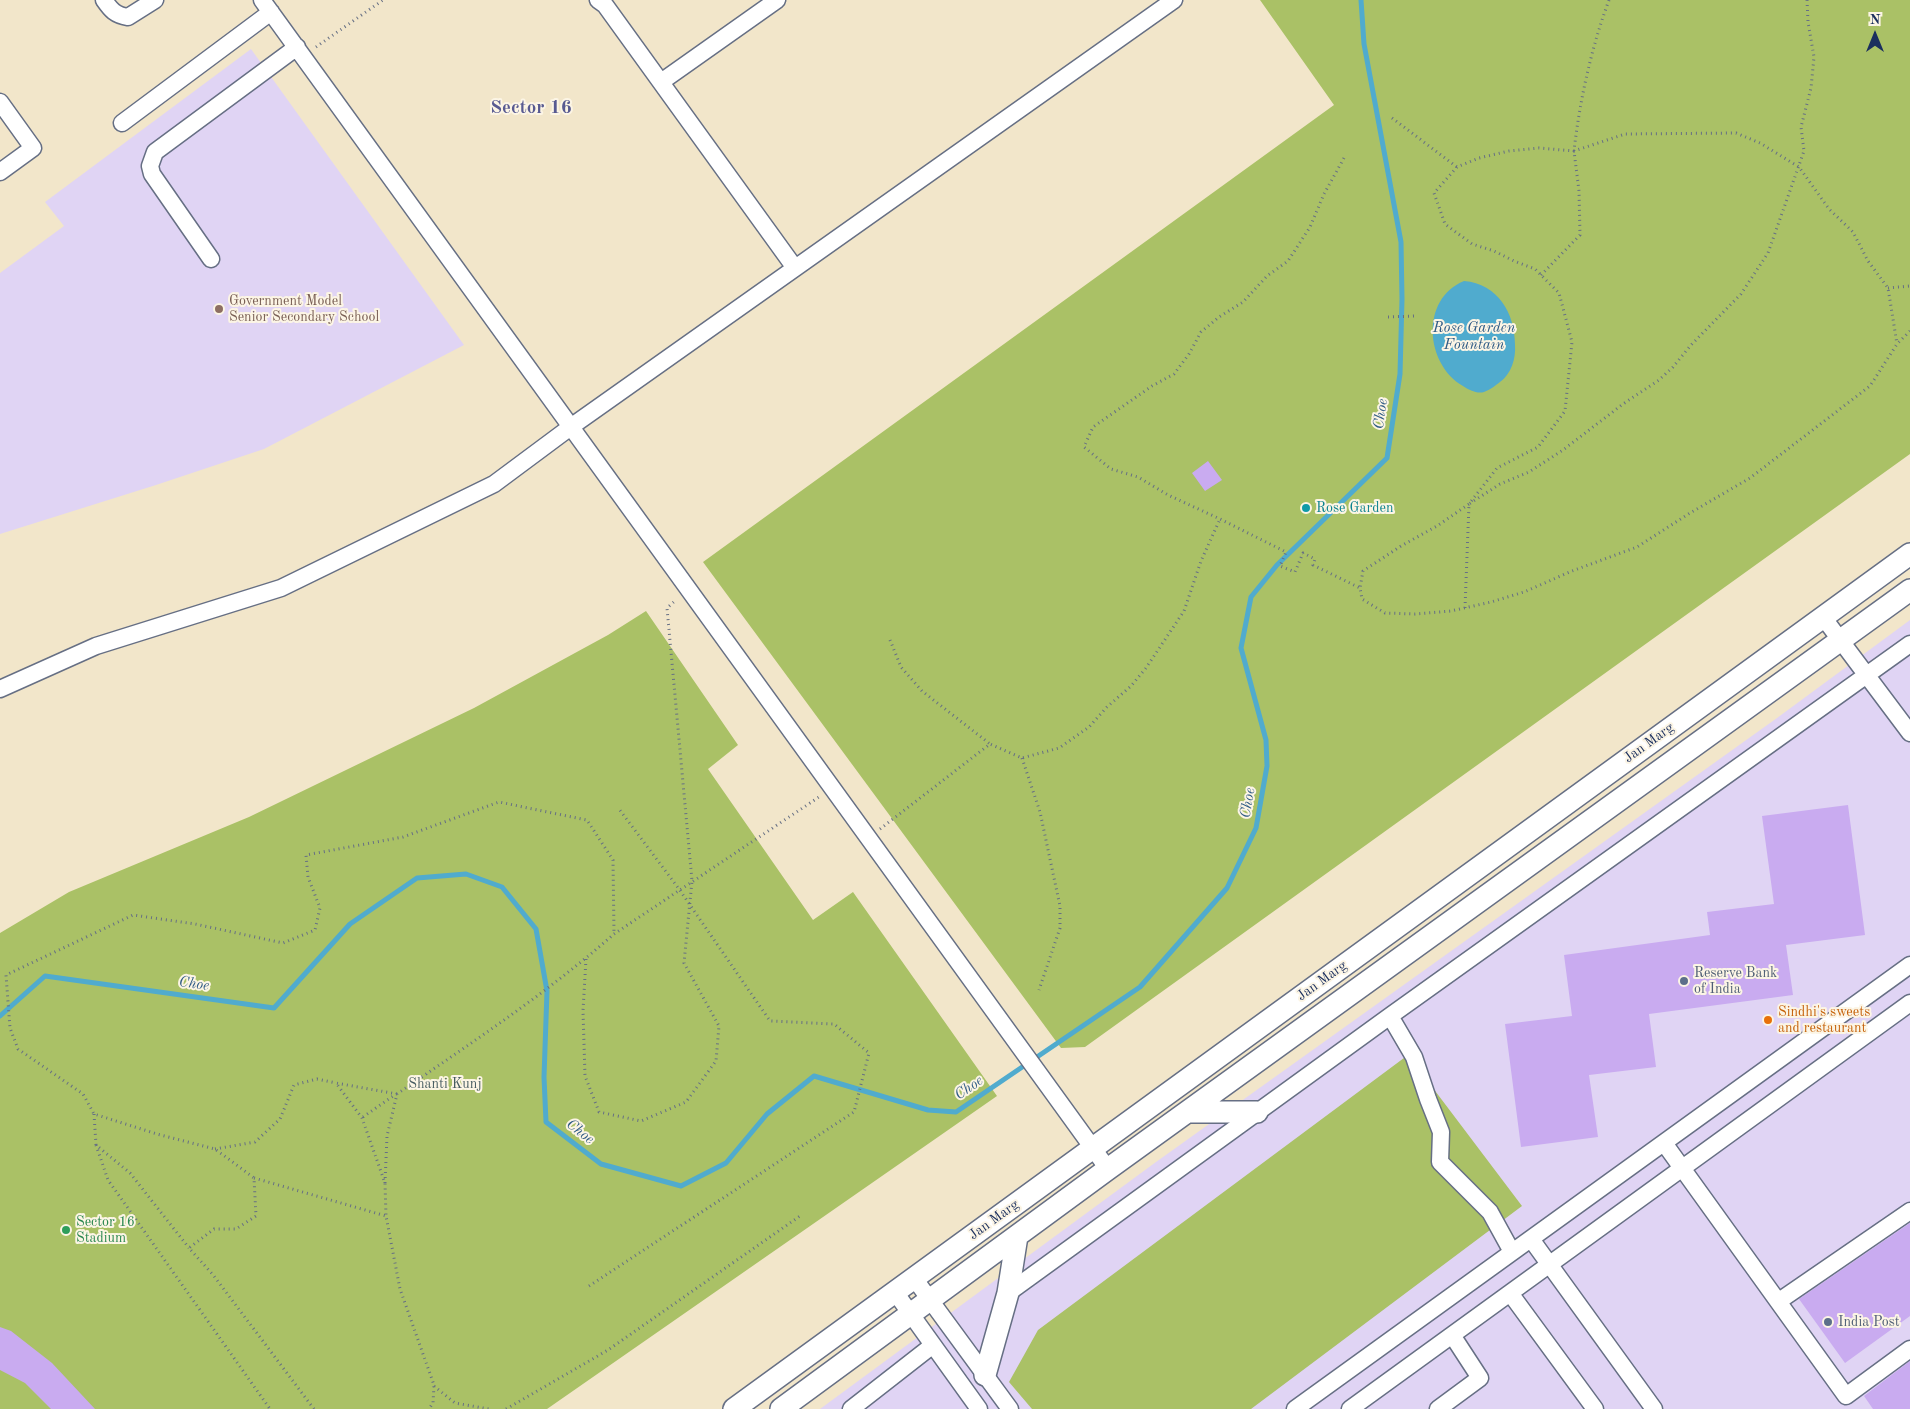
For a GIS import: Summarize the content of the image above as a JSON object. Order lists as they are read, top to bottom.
{
  "streets": {
    "main road": ["Jan Marg"]
  },
  "districts": ["Sector 16"],
  "water": ["Rose Garden Fountain", "Choe"],
  "parks": ["Shanti Kunj"],
  "places": [
    "Government Model Senior Secondary School",
    "Rose Garden",
    "Reserve Bank of India",
    "Sindhi's sweets and restaurant",
    "Sector 16 Stadium",
    "India Post"
  ],
  "north": "top"
}
